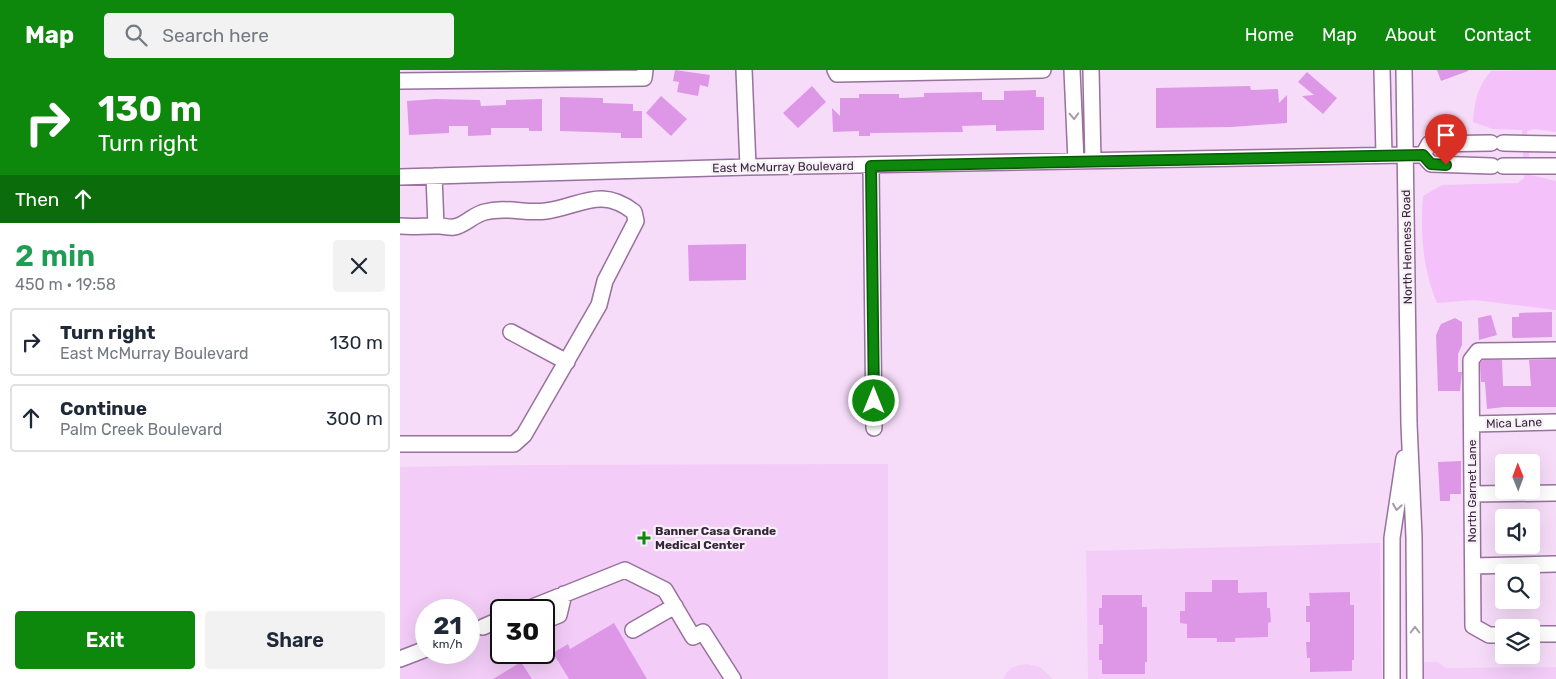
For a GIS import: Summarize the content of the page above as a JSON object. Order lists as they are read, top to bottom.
{
  "streets": {
    "street": [
      "East McMurray Boulevard",
      "North Henness Road",
      "Mica Lane",
      "North Garnet Lane"
    ]
  },
  "crossings": [
    ["East McMurray Boulevard", "North Henness Road"],
    ["Mica Lane", "North Garnet Lane"]
  ],
  "places": {
    "health": ["Banner Casa Grande Medical Center"]
  },
  "north": "top",
  "page": {
    "header": "Map",
    "search": "Search here",
    "nav": [
      "Home",
      "Map",
      "About",
      "Contact"
    ],
    "turn": ["130 m", "Turn right"],
    "then": "Then",
    "heading": ["2 min", "450 m · 19:58"],
    "list": [
      {
        "name": "Turn right",
        "note": "East McMurray Boulevard",
        "value": "130 m"
      },
      {
        "name": "Continue",
        "note": "Palm Creek Boulevard",
        "value": "300 m"
      }
    ],
    "speed": "21 km/h",
    "limit": "30",
    "buttons": ["Exit", "Share"]
  }
}
